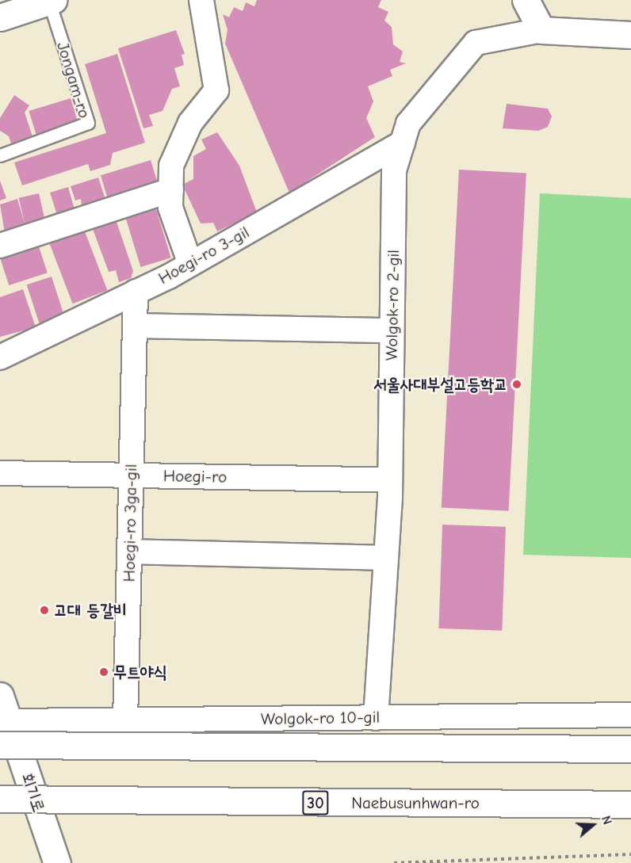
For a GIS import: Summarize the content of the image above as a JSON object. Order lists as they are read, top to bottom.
{
  "streets": {
    "main road": [
      "Jongam-ro",
      "회기로",
      "30",
      "Naebusunhwan-ro"
    ],
    "street": [
      "Hoegi-ro 3-gil",
      "Wolgok-ro 2-gil",
      "Hoegi-ro",
      "Hoegi-ro 3ga-gil",
      "Wolgok-ro 10-gil"
    ]
  },
  "crossings": [
    ["Hoegi-ro 3-gil", "Wolgok-ro 2-gil"],
    ["Hoegi-ro 3-gil", "Hoegi-ro 3ga-gil"],
    ["Wolgok-ro 2-gil", "Hoegi-ro"],
    ["Wolgok-ro 2-gil", "Wolgok-ro 10-gil"],
    ["Hoegi-ro", "Hoegi-ro 3ga-gil"],
    ["Hoegi-ro 3ga-gil", "Wolgok-ro 10-gil"],
    ["Wolgok-ro 10-gil", "회기로"]
  ],
  "places": ["서울사대부설고등학교", "고대 등갈비", "무트야식"],
  "north": "right"
}
